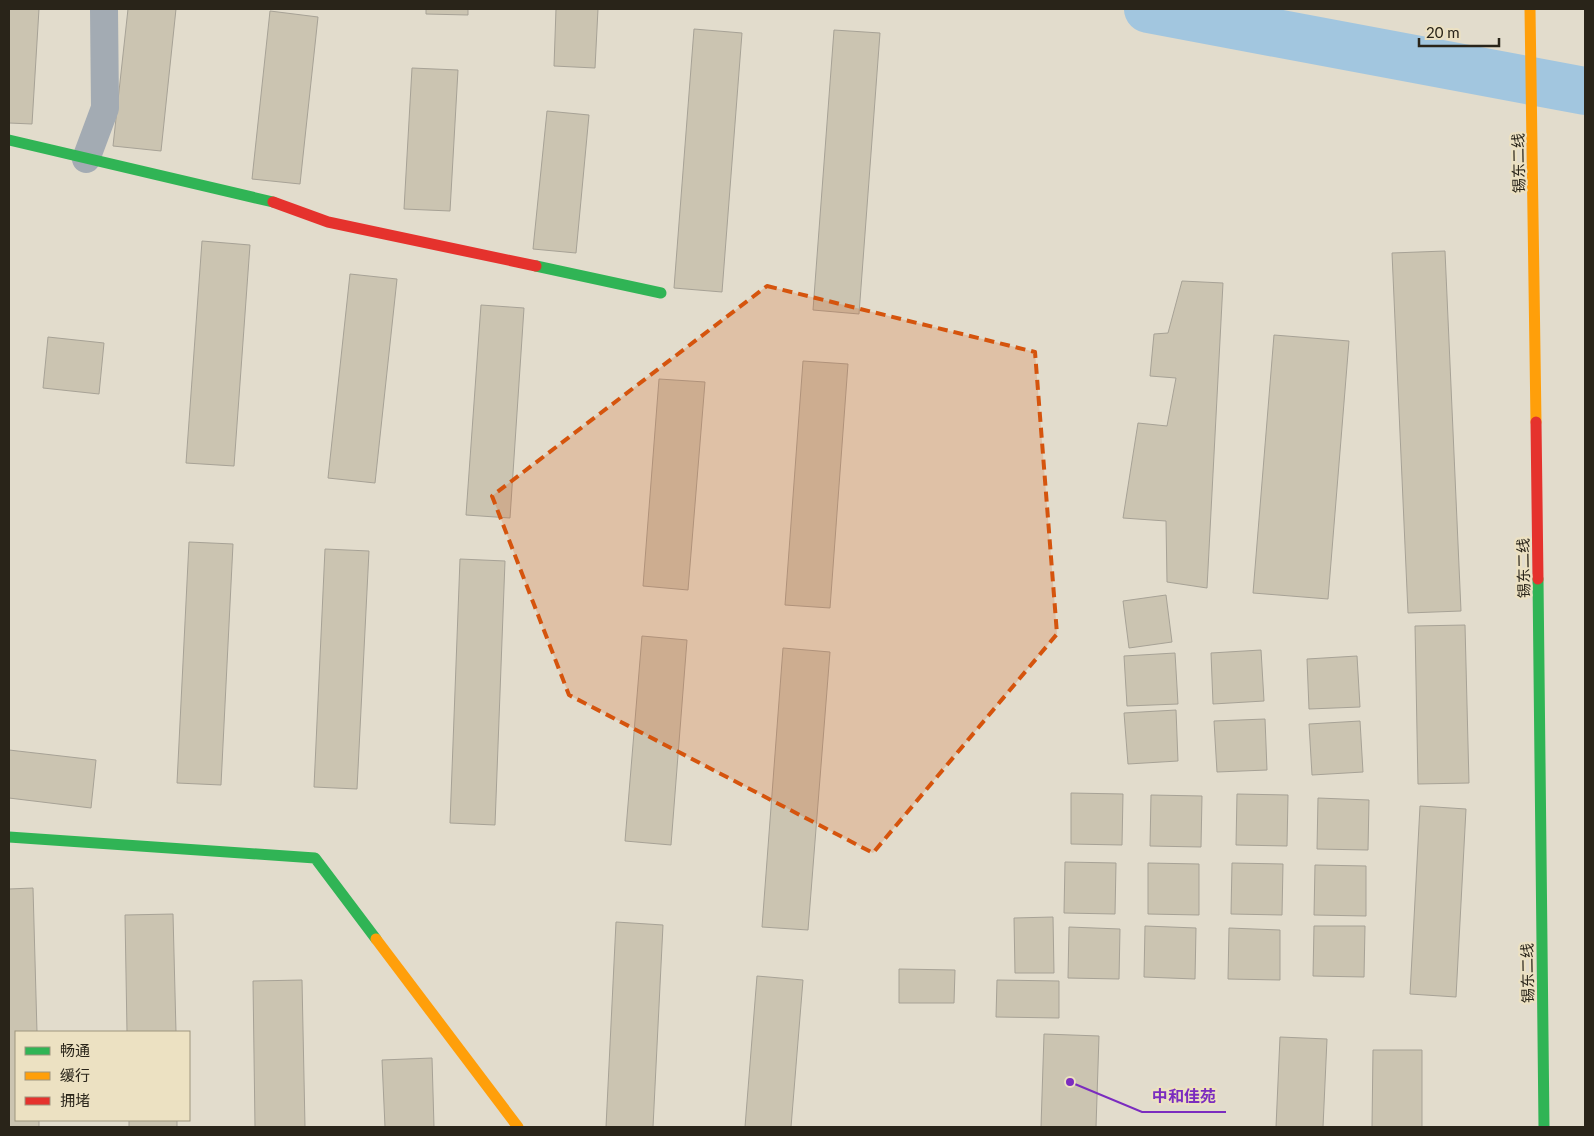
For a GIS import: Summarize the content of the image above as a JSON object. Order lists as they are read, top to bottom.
{
  "streets": {
    "street": ["锡东二线"]
  },
  "places": ["中和佳苑"],
  "legend": ["畅通", "缓行", "拥堵"],
  "scale_bar": "20 m"
}
